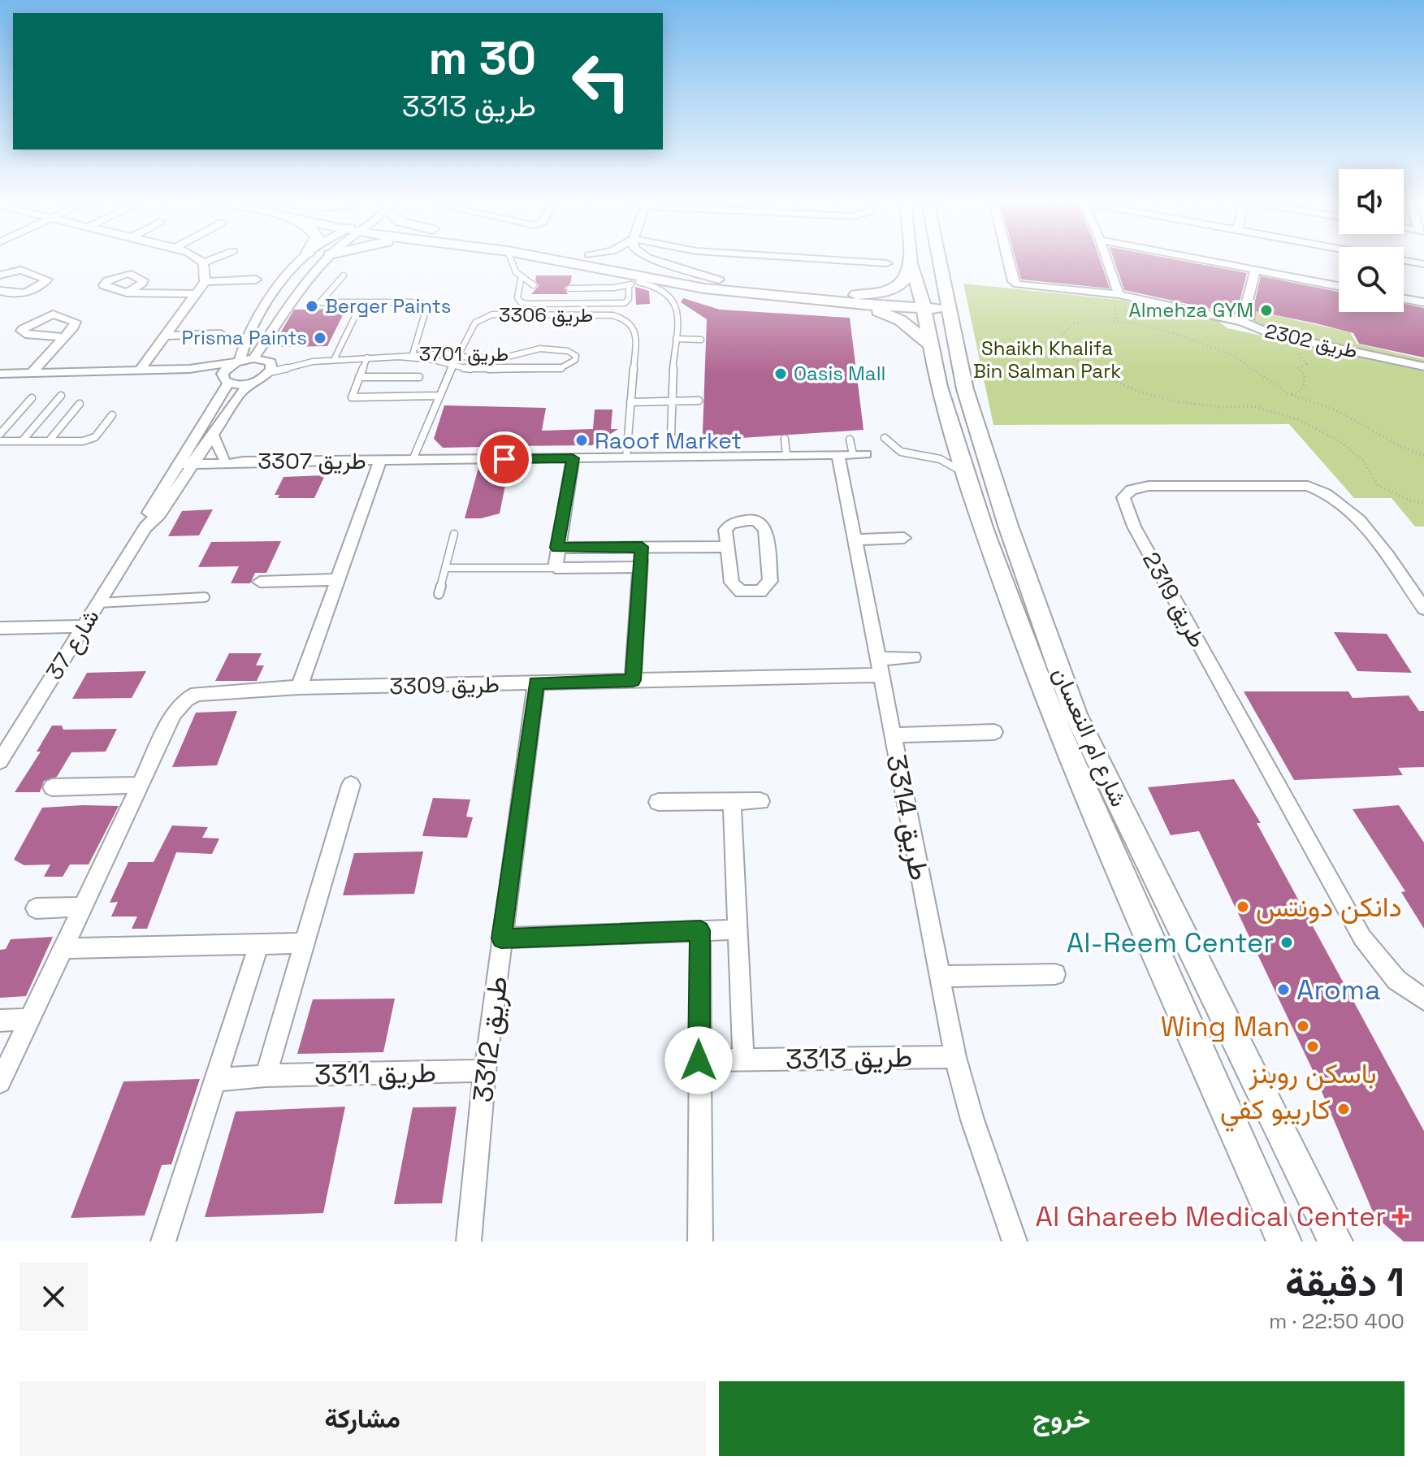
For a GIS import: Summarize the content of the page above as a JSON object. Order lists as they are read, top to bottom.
{
  "streets": {
    "main road": ["شارع ام النعسان"],
    "street": [
      "طريق 2302",
      "طريق 3307",
      "طريق 2319",
      "شارع 37",
      "طريق 3309",
      "طريق 3314",
      "طريق 3312",
      "طريق 3313",
      "طريق 3311"
    ],
    "lane": ["طريق 3306", "طريق 3701"]
  },
  "crossings": [
    ["طريق 3306", "طريق 3701"],
    ["طريق 3306", "طريق 3307"],
    ["طريق 3307", "شارع 37"],
    ["طريق 3307", "طريق 3309"],
    ["طريق 3307", "طريق 3314"],
    ["طريق 3309", "طريق 3314"],
    ["طريق 3309", "طريق 3312"],
    ["طريق 3314", "طريق 3313"],
    ["طريق 3312", "طريق 3311"]
  ],
  "parks": ["Shaikh Khalifa Bin Salman Park"],
  "places": {
    "other": [
      "Berger Paints",
      "Almehza GYM",
      "Prisma Paints",
      "Oasis Mall",
      "Raoof Market",
      "دانكن دونتس",
      "Al-Reem Center",
      "Aroma",
      "Wing Man",
      "باسكن روبنز",
      "كاريبو كفي"
    ],
    "health": ["Al Ghareeb Medical Center"]
  },
  "page": {
    "turn": ["30 m", "طريق 3313"],
    "heading": ["1 دقيقة", "400 m · 22:50"],
    "buttons": ["خروج", "مشاركة"]
  }
}
